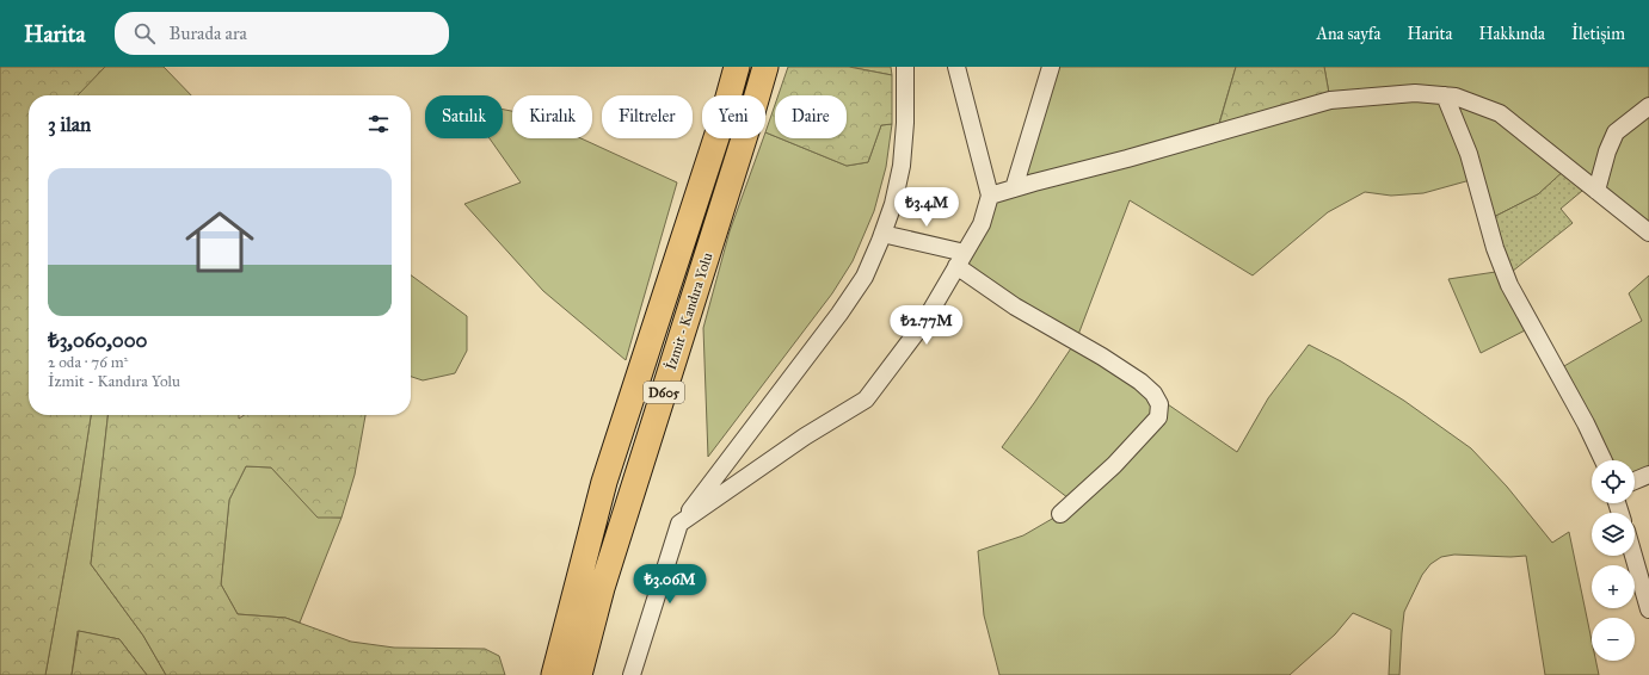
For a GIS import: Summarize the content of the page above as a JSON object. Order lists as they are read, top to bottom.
{
  "streets": {
    "highway": ["İzmit - Kandıra Yolu", "D605"]
  },
  "page": {
    "header": "Harita",
    "search": "Burada ara",
    "nav": [
      "Ana sayfa",
      "Harita",
      "Hakkında",
      "İletişim"
    ],
    "chip": [
      "Satılık",
      "Kiralık",
      "Filtreler",
      "Yeni",
      "Daire"
    ],
    "heading": "3 ilan",
    "list": [
      {
        "name": "₺3,060,000",
        "note": "2 oda · 76 m² · İzmit - Kandıra Yolu"
      }
    ],
    "price": ["₺3.4M", "₺2.77M", "₺3.06M"],
    "map_buttons": ["+", "−"]
  }
}
